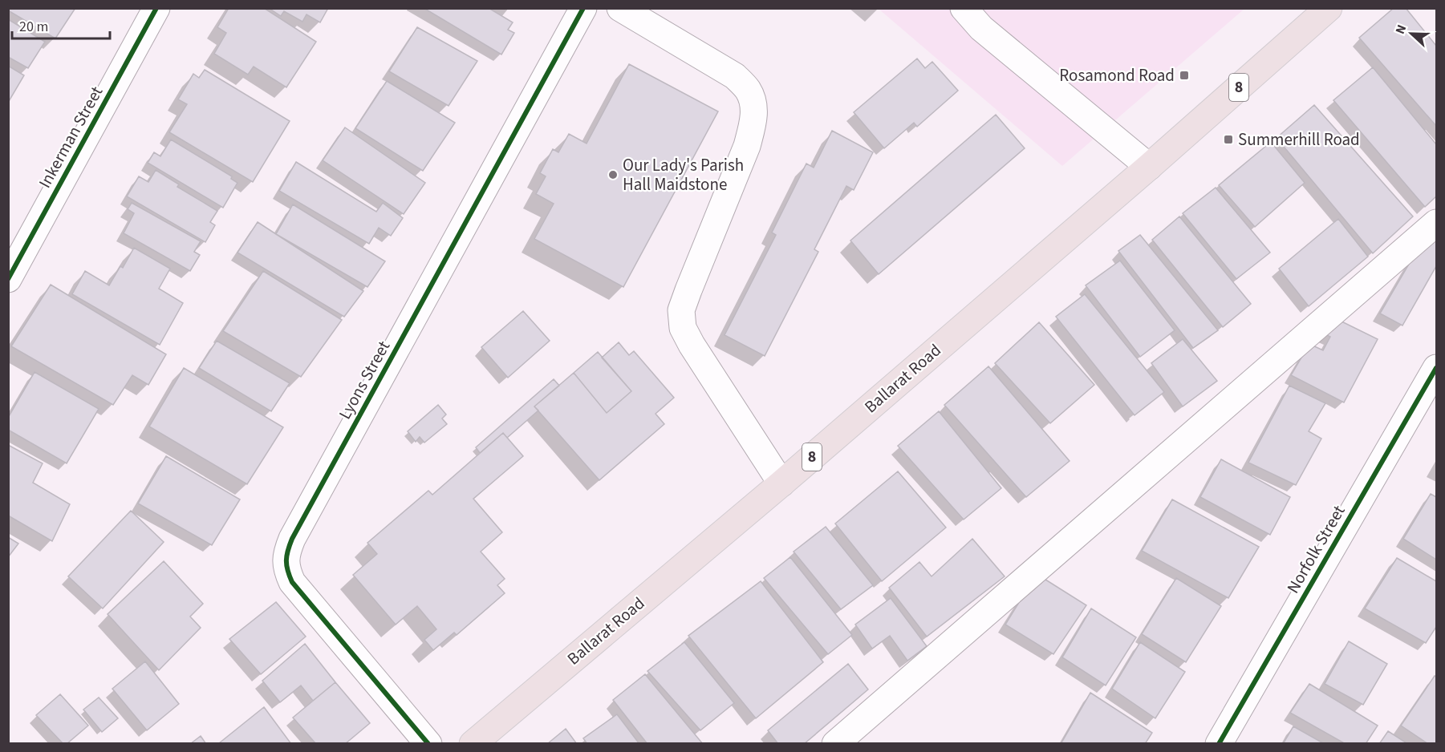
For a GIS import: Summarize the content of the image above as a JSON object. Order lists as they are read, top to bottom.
{
  "streets": {
    "highway": ["8", "Ballarat Road"],
    "street": ["Inkerman Street", "Lyons Street", "Norfolk Street"]
  },
  "places": {
    "transit": ["Rosamond Road", "Summerhill Road"],
    "other": ["Our Lady's Parish Hall Maidstone"]
  },
  "scale_bar": "20 m",
  "north": "left"
}
